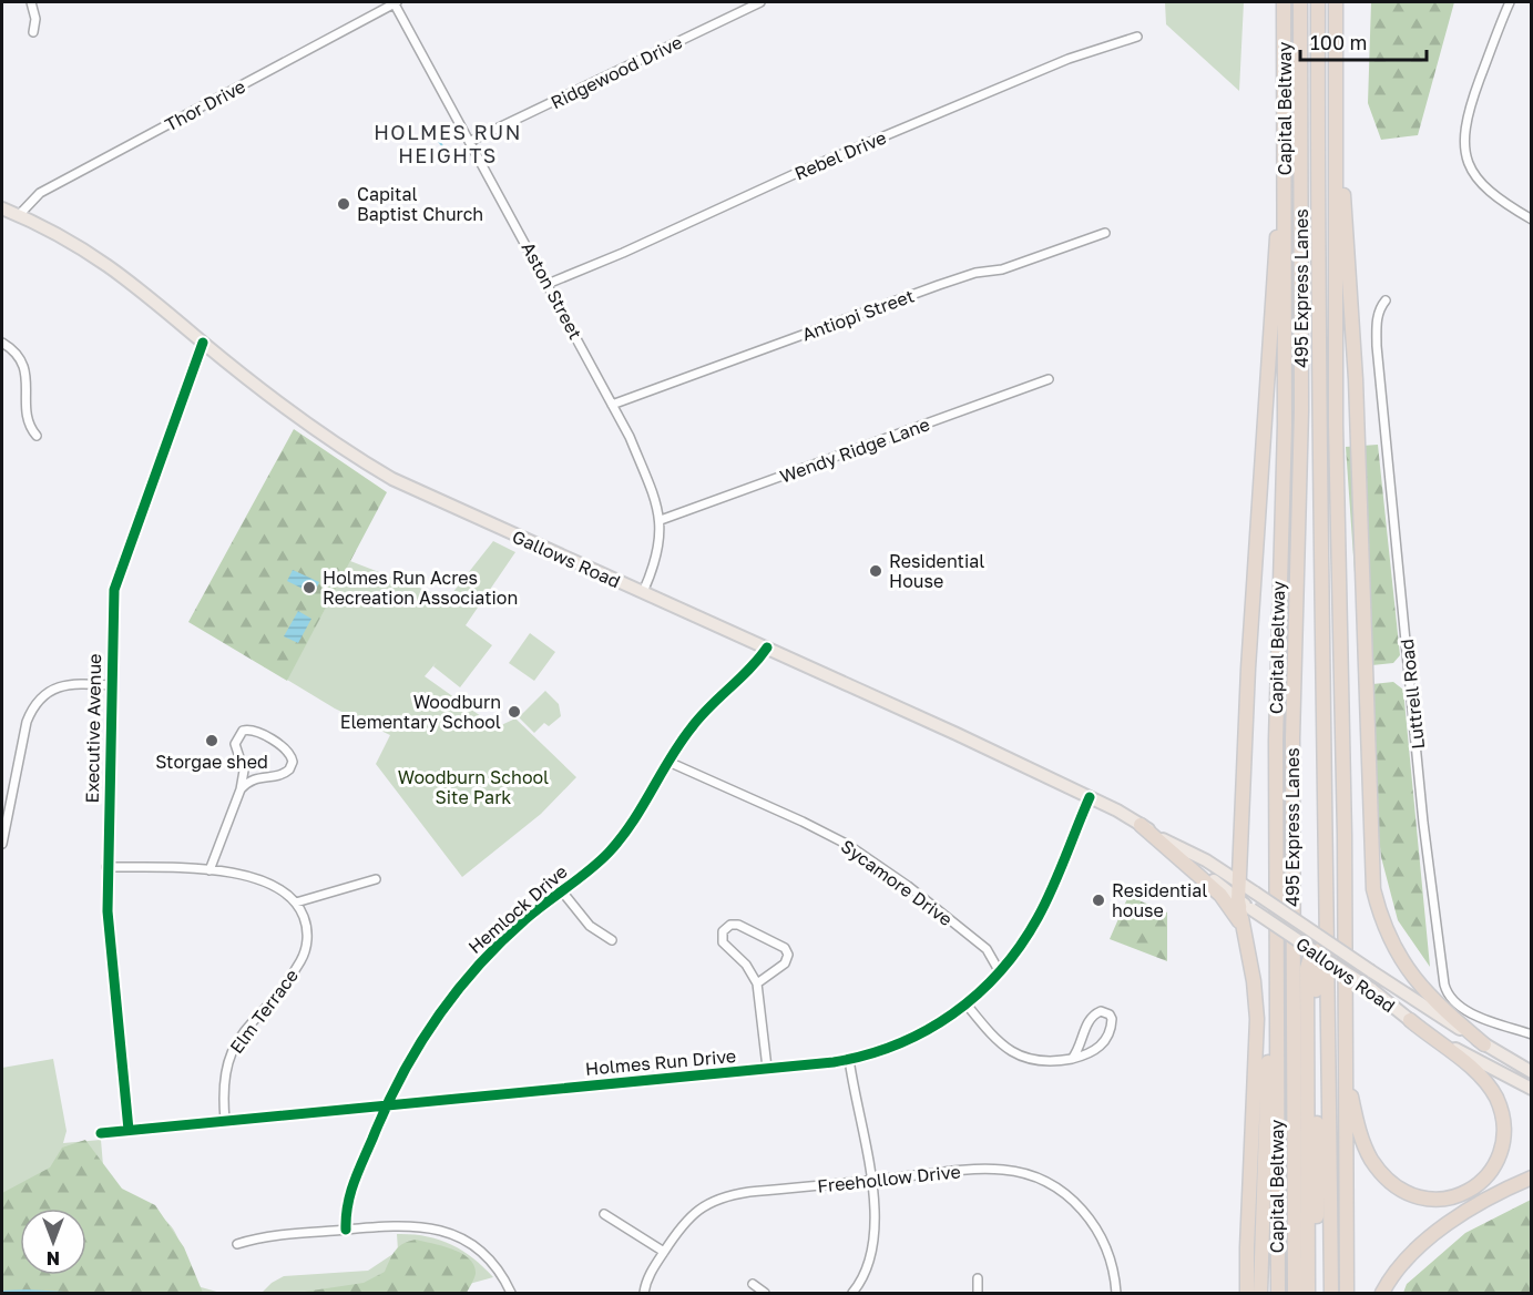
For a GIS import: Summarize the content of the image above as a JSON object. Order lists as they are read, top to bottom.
{
  "streets": {
    "highway": ["Capital Beltway", "495 Express Lanes"],
    "main road": ["Gallows Road"],
    "street": [
      "Ridgewood Drive",
      "Thor Drive",
      "Rebel Drive",
      "Aston Street",
      "Antiopi Street",
      "Wendy Ridge Lane",
      "Luttrell Road",
      "Executive Avenue",
      "Sycamore Drive",
      "Hemlock Drive",
      "Elm Terrace",
      "Holmes Run Drive",
      "Freehollow Drive"
    ]
  },
  "crossings": [
    ["Ridgewood Drive", "Aston Street"],
    ["Thor Drive", "Aston Street"],
    ["Thor Drive", "Gallows Road"],
    ["Rebel Drive", "Aston Street"],
    ["Aston Street", "Antiopi Street"],
    ["Aston Street", "Wendy Ridge Lane"],
    ["Aston Street", "Gallows Road"],
    ["Gallows Road", "Executive Avenue"],
    ["Gallows Road", "Hemlock Drive"],
    ["Gallows Road", "Holmes Run Drive"],
    ["Executive Avenue", "Holmes Run Drive"],
    ["Sycamore Drive", "Hemlock Drive"],
    ["Sycamore Drive", "Holmes Run Drive"],
    ["Hemlock Drive", "Holmes Run Drive"],
    ["Elm Terrace", "Holmes Run Drive"]
  ],
  "districts": ["HOLMES RUN HEIGHTS"],
  "parks": ["Woodburn School Site Park"],
  "places": [
    "Capital Baptist Church",
    "Residential House",
    "Holmes Run Acres Recreation Association",
    "Woodburn Elementary School",
    "Storgae shed",
    "Residential house"
  ],
  "scale_bar": "100 m",
  "north": "bottom"
}
